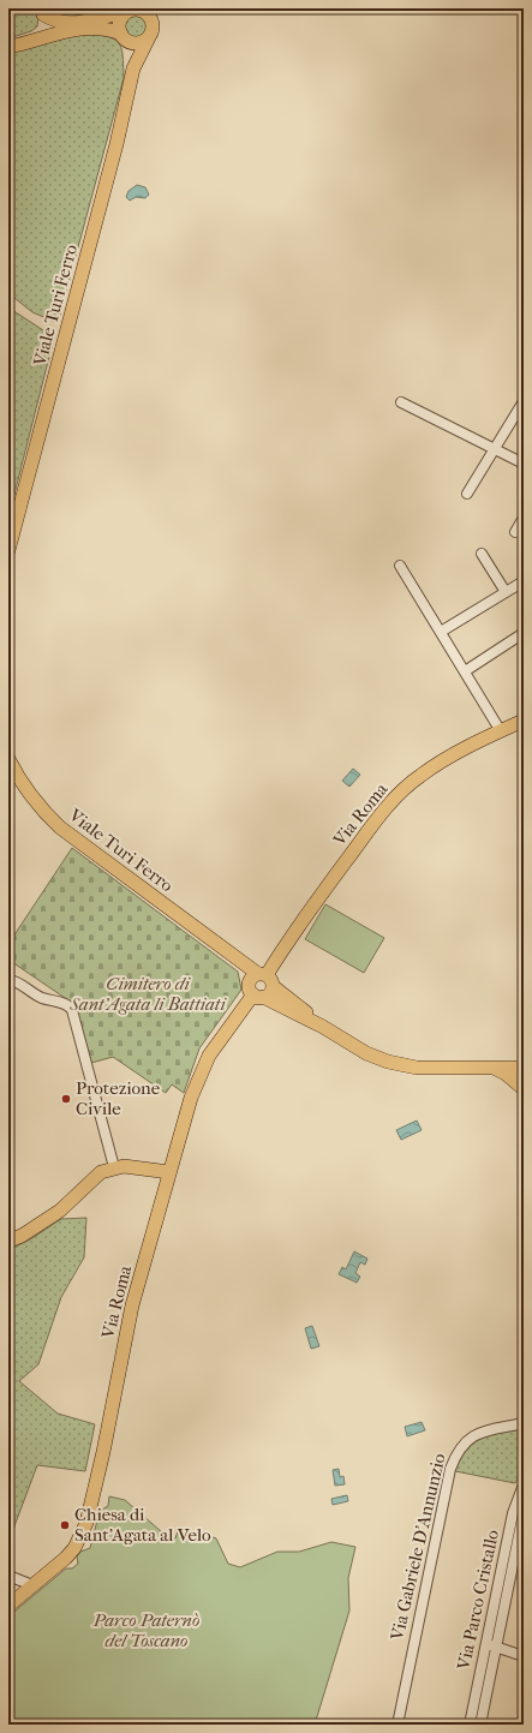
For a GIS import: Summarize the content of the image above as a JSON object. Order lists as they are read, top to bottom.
{
  "streets": {
    "main road": ["Viale Turi Ferro", "Via Roma"],
    "street": ["Via Gabriele D'Annunzio", "Via Parco Cristallo"]
  },
  "crossings": [
    ["Viale Turi Ferro", "Via Roma"]
  ],
  "parks": ["Cimitero di Sant'Agata li Battiati", "Parco Paternò del Toscano"],
  "places": ["Protezione Civile", "Chiesa di Sant'Agata al Velo"]
}
